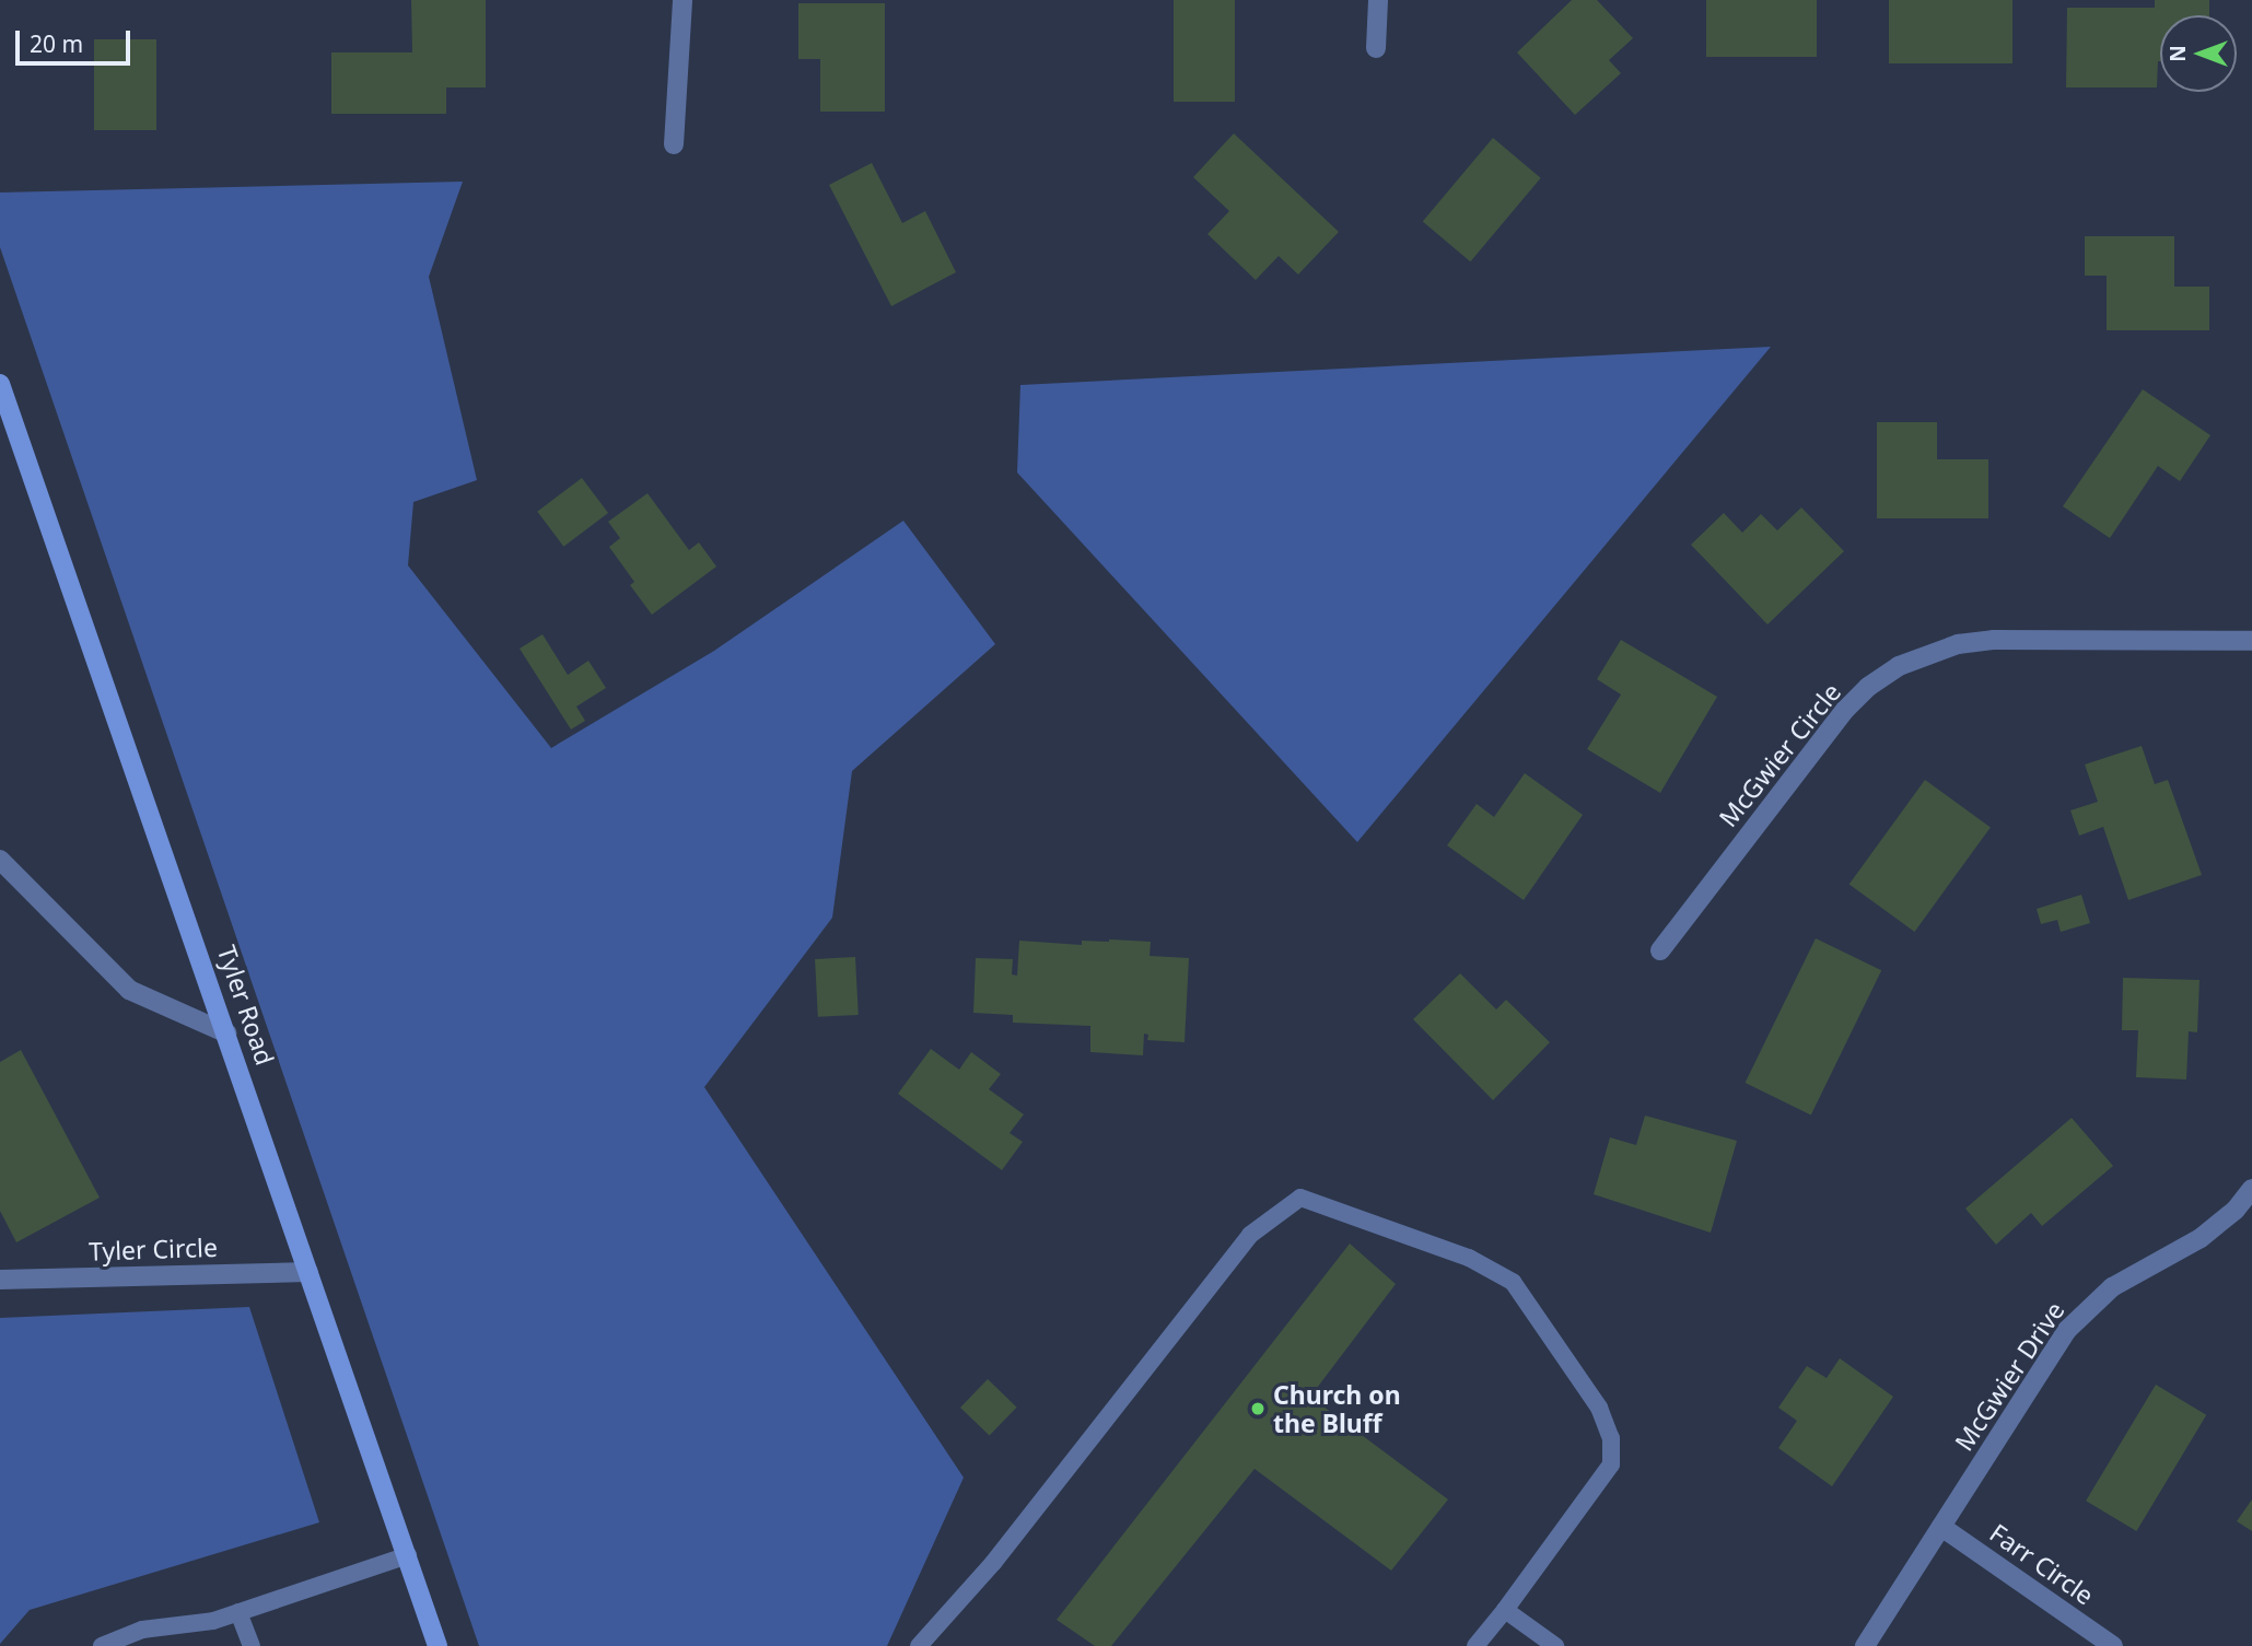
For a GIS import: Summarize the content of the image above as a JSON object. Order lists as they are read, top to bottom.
{
  "streets": {
    "street": [
      "McGwier Circle",
      "Tyler Road",
      "Tyler Circle",
      "McGwier Drive",
      "Farr Circle"
    ]
  },
  "crossings": [
    ["Tyler Road", "Tyler Circle"],
    ["McGwier Drive", "Farr Circle"]
  ],
  "places": ["Church on the Bluff"],
  "scale_bar": "20 m",
  "north": "left"
}
